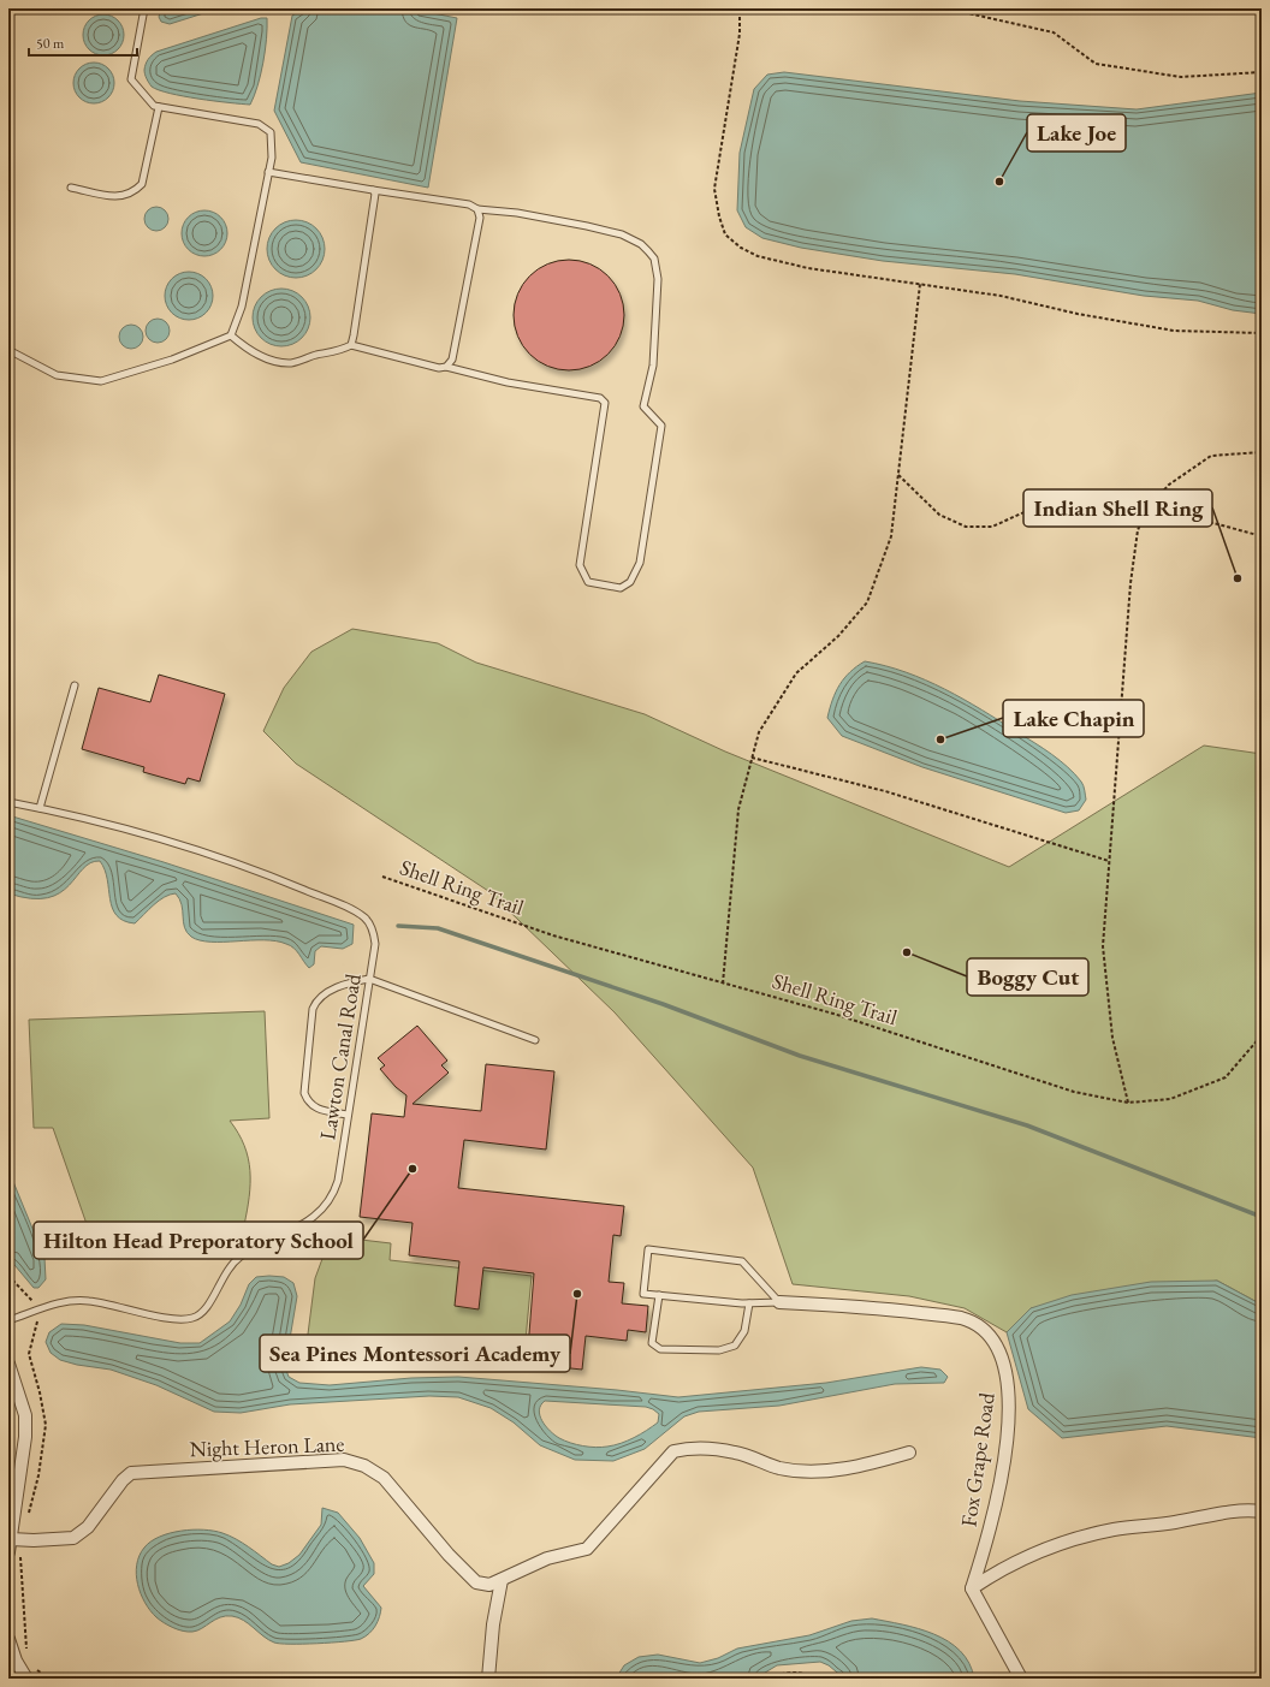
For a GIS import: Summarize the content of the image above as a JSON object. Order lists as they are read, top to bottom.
{
  "streets": {
    "street": ["Night Heron Lane", "Fox Grape Road"],
    "lane": ["Lawton Canal Road"],
    "path": ["Shell Ring Trail"]
  },
  "places": [
    "Lake Joe",
    "Indian Shell Ring",
    "Lake Chapin",
    "Boggy Cut",
    "Hilton Head Preporatory School",
    "Sea Pines Montessori Academy"
  ],
  "scale_bar": "50 m"
}
